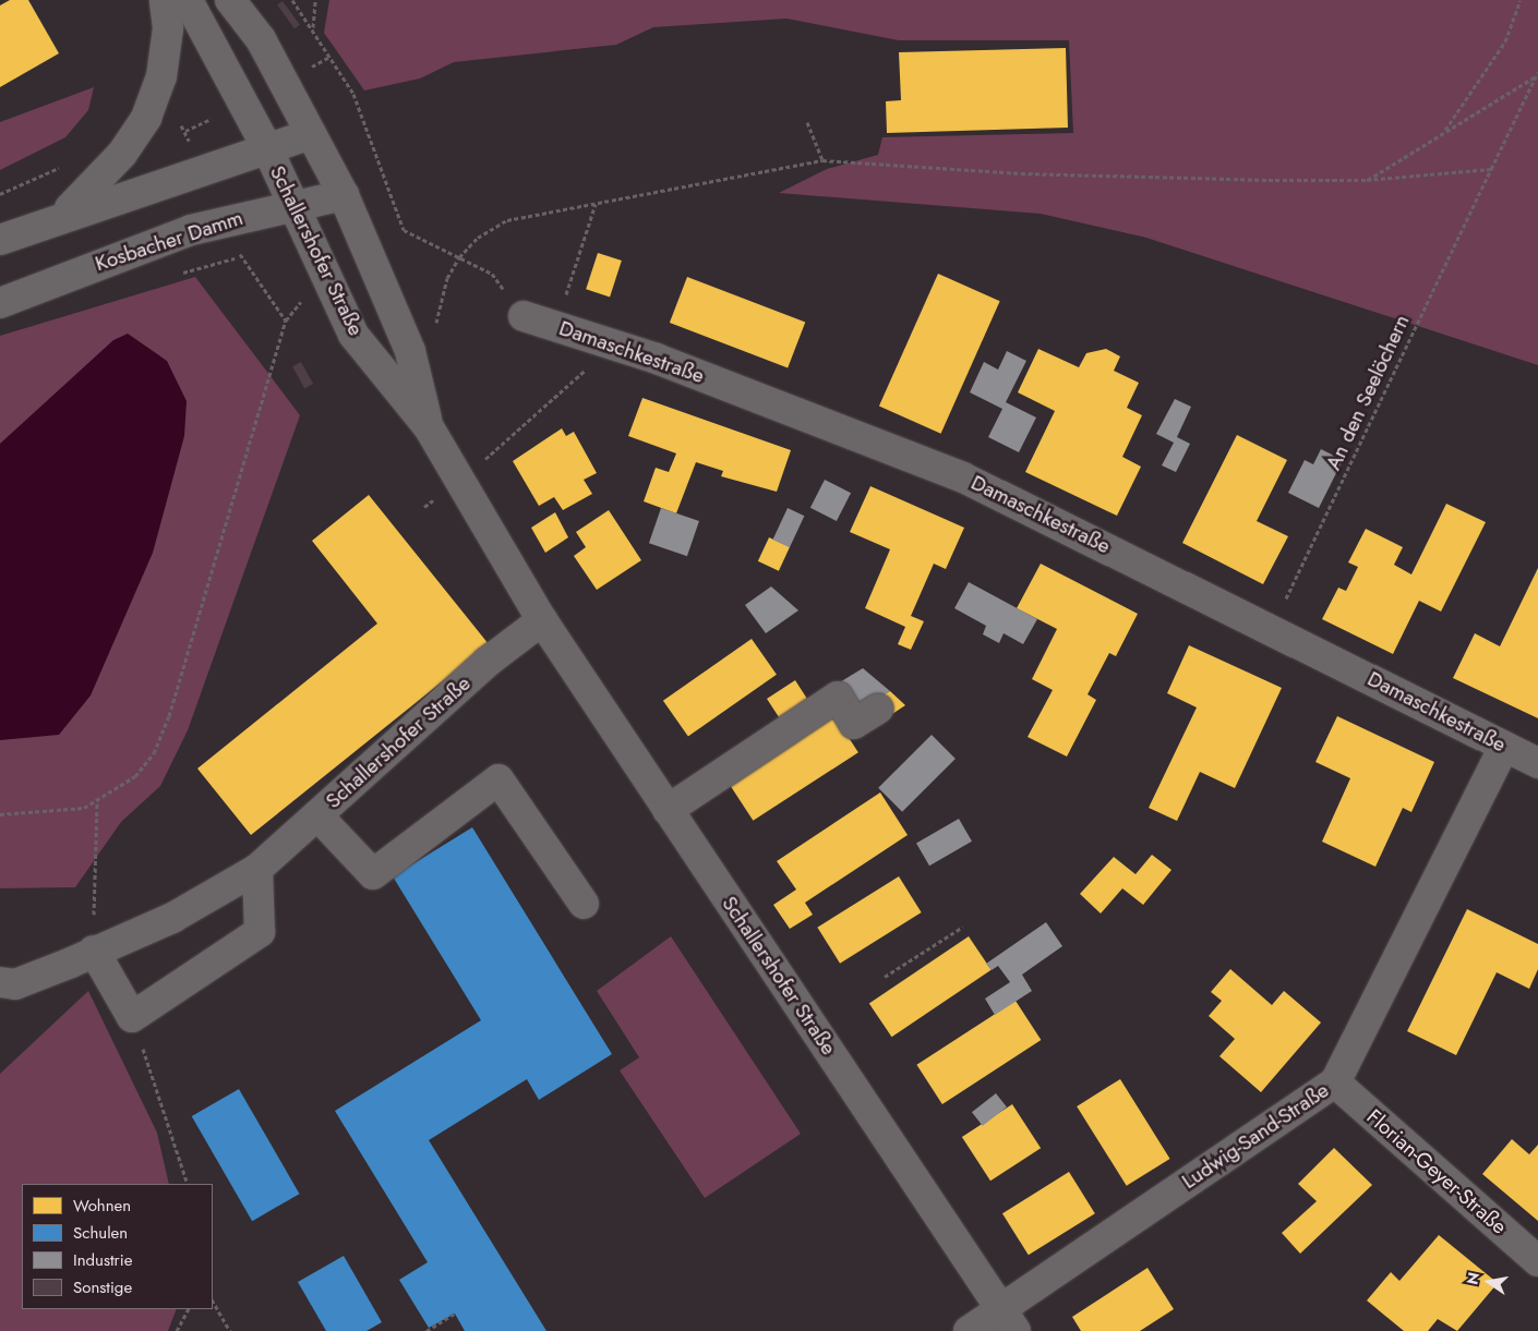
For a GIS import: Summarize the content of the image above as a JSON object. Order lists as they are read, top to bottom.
{
  "streets": {
    "street": [
      "Kosbacher Damm",
      "Schallershofer Straße",
      "Damaschkestraße",
      "Ludwig-Sand-Straße",
      "Florian-Geyer-Straße"
    ],
    "path": ["An den Seelöchern"]
  },
  "crossings": [
    ["Kosbacher Damm", "Schallershofer Straße"],
    ["Schallershofer Straße", "Ludwig-Sand-Straße"],
    ["Damaschkestraße", "An den Seelöchern"],
    ["Damaschkestraße", "Ludwig-Sand-Straße"],
    ["Ludwig-Sand-Straße", "Florian-Geyer-Straße"]
  ],
  "legend": [
    "Wohnen",
    "Schulen",
    "Industrie",
    "Sonstige"
  ],
  "north": "left"
}
